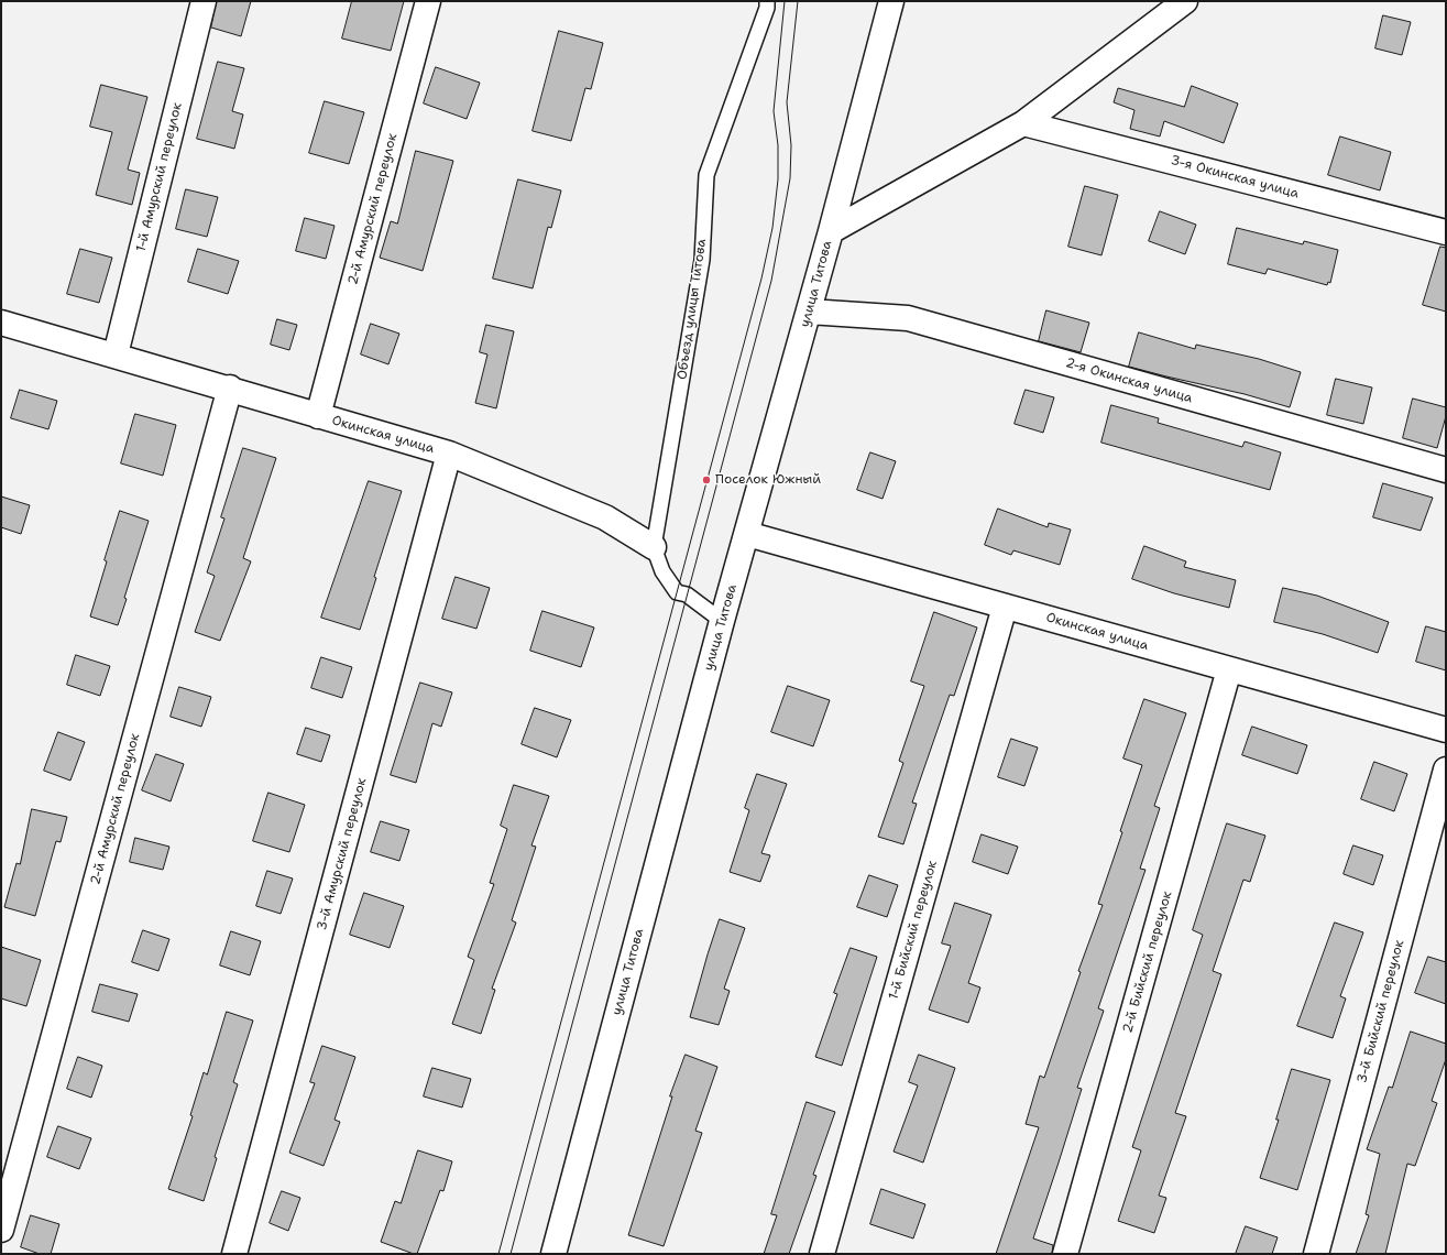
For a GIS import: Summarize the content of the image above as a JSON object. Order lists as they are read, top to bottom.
{
  "streets": {
    "street": [
      "1-й Амурский переулок",
      "3-я Окинская улица",
      "2-й Амурский переулок",
      "улица Титова",
      "2-я Окинская улица",
      "Окинская улица",
      "3-й Амурский переулок",
      "1-й Бийский переулок",
      "2-й Бийский переулок",
      "3-й Бийский переулок"
    ],
    "lane": ["Объезд улицы Титова"]
  },
  "crossings": [
    ["1-й Амурский переулок", "Окинская улица"],
    ["2-й Амурский переулок", "Окинская улица"],
    ["улица Титова", "2-я Окинская улица"],
    ["улица Титова", "Окинская улица"],
    ["Объезд улицы Титова", "Окинская улица"],
    ["Окинская улица", "3-й Амурский переулок"],
    ["Окинская улица", "1-й Бийский переулок"],
    ["Окинская улица", "2-й Бийский переулок"]
  ],
  "places": ["Поселок Южный"]
}
